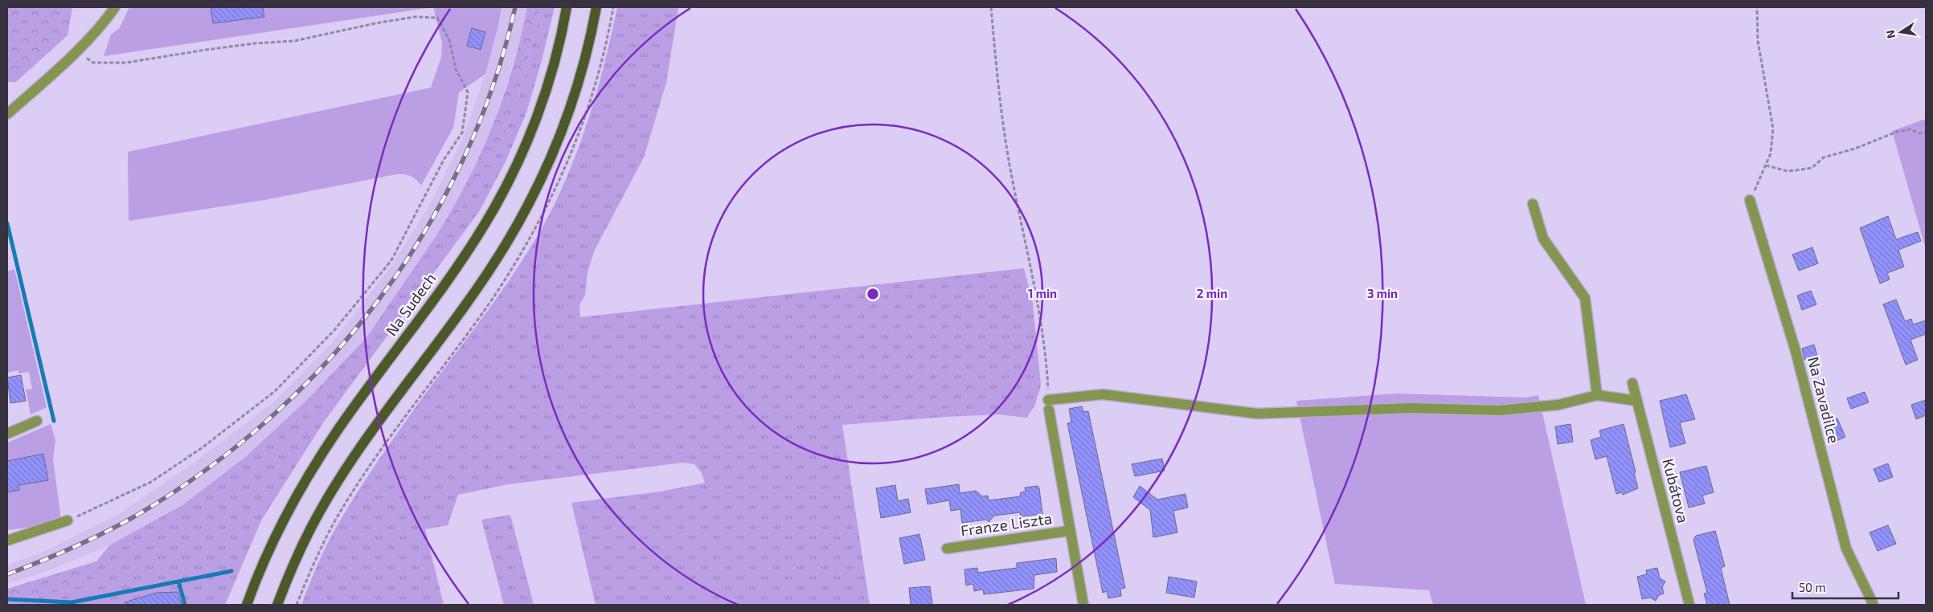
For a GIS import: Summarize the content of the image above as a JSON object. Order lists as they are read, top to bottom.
{
  "streets": {
    "main road": ["Na Sudech"],
    "street": ["Na Zavadilce", "Kubátova", "Franze Liszta"]
  },
  "scale_bar": "50 m",
  "north": "left",
  "rings": ["1 min", "2 min", "3 min"]
}
